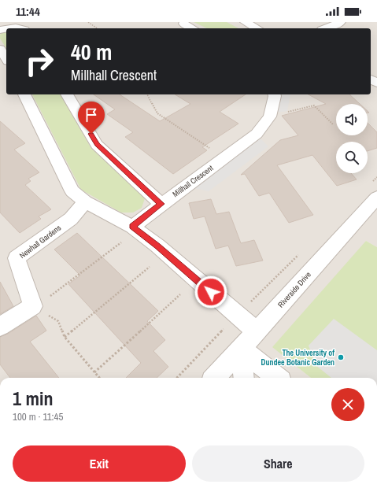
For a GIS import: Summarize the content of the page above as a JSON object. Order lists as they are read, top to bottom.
{
  "streets": {
    "street": ["Millhall Crescent", "Newhall Gardens", "Riverside Drive"]
  },
  "places": ["The University of Dundee Botanic Garden"],
  "page": {
    "status": "11:44",
    "turn": ["40 m", "Millhall Crescent"],
    "heading": ["1 min", "100 m · 11:45"],
    "buttons": ["Exit", "Share"]
  }
}
